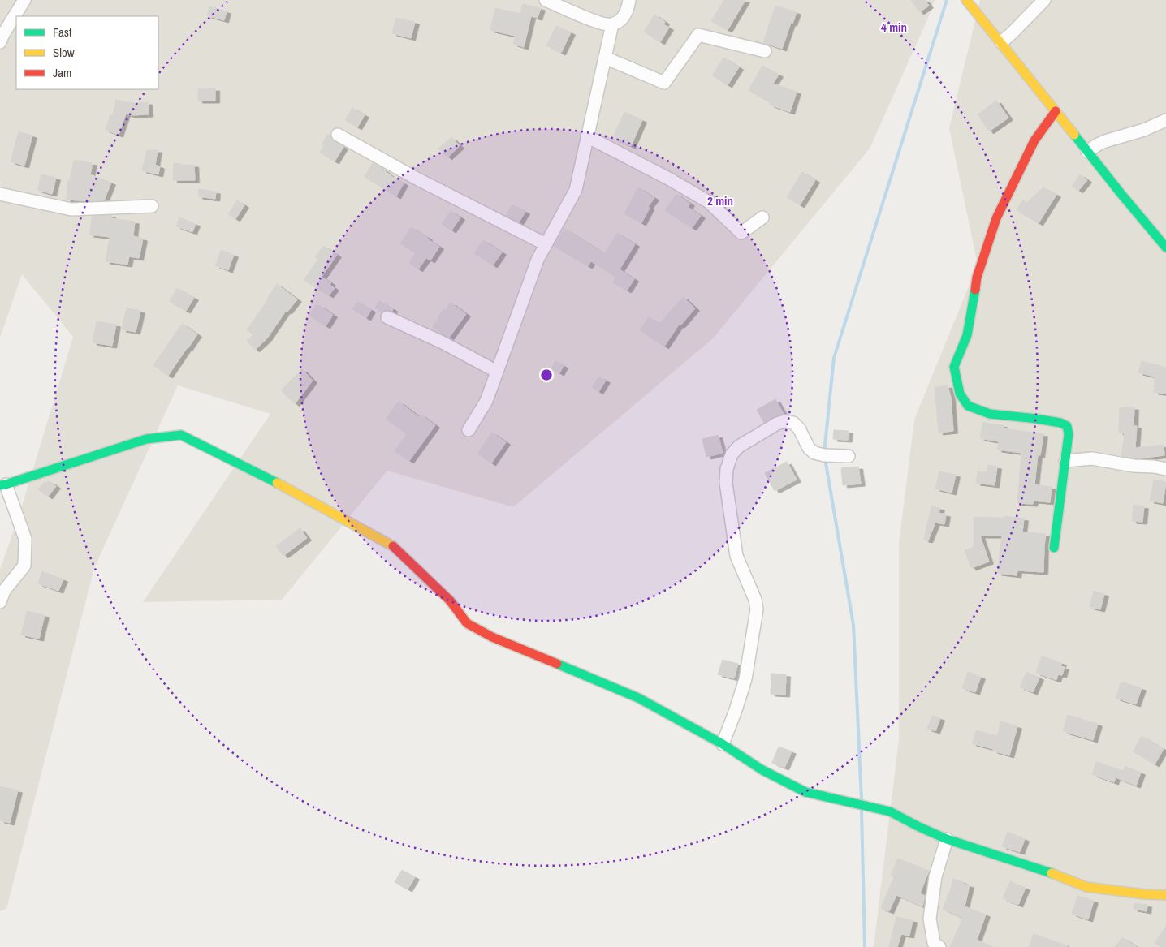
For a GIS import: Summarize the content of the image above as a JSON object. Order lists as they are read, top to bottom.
{
  "legend": ["Fast", "Slow", "Jam"],
  "rings": ["4 min", "2 min"]
}
